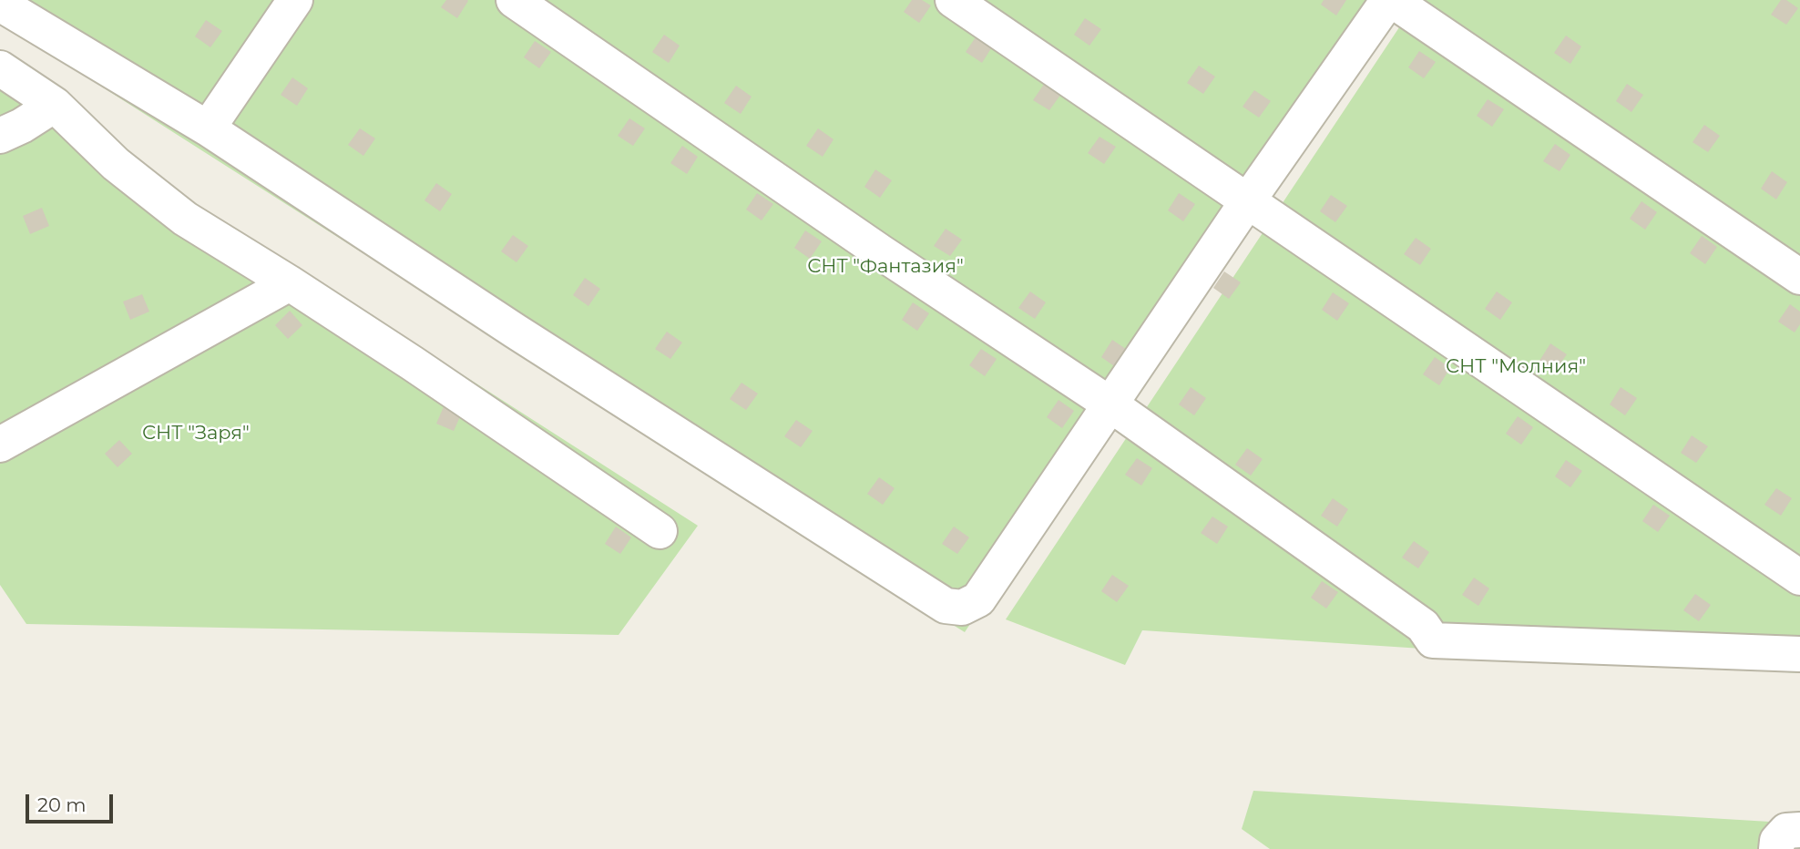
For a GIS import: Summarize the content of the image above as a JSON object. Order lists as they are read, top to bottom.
{
  "parks": ["СНТ \"Фантазия\"", "СНТ \"Молния\"", "СНТ \"Заря\""],
  "scale_bar": "20 m"
}
